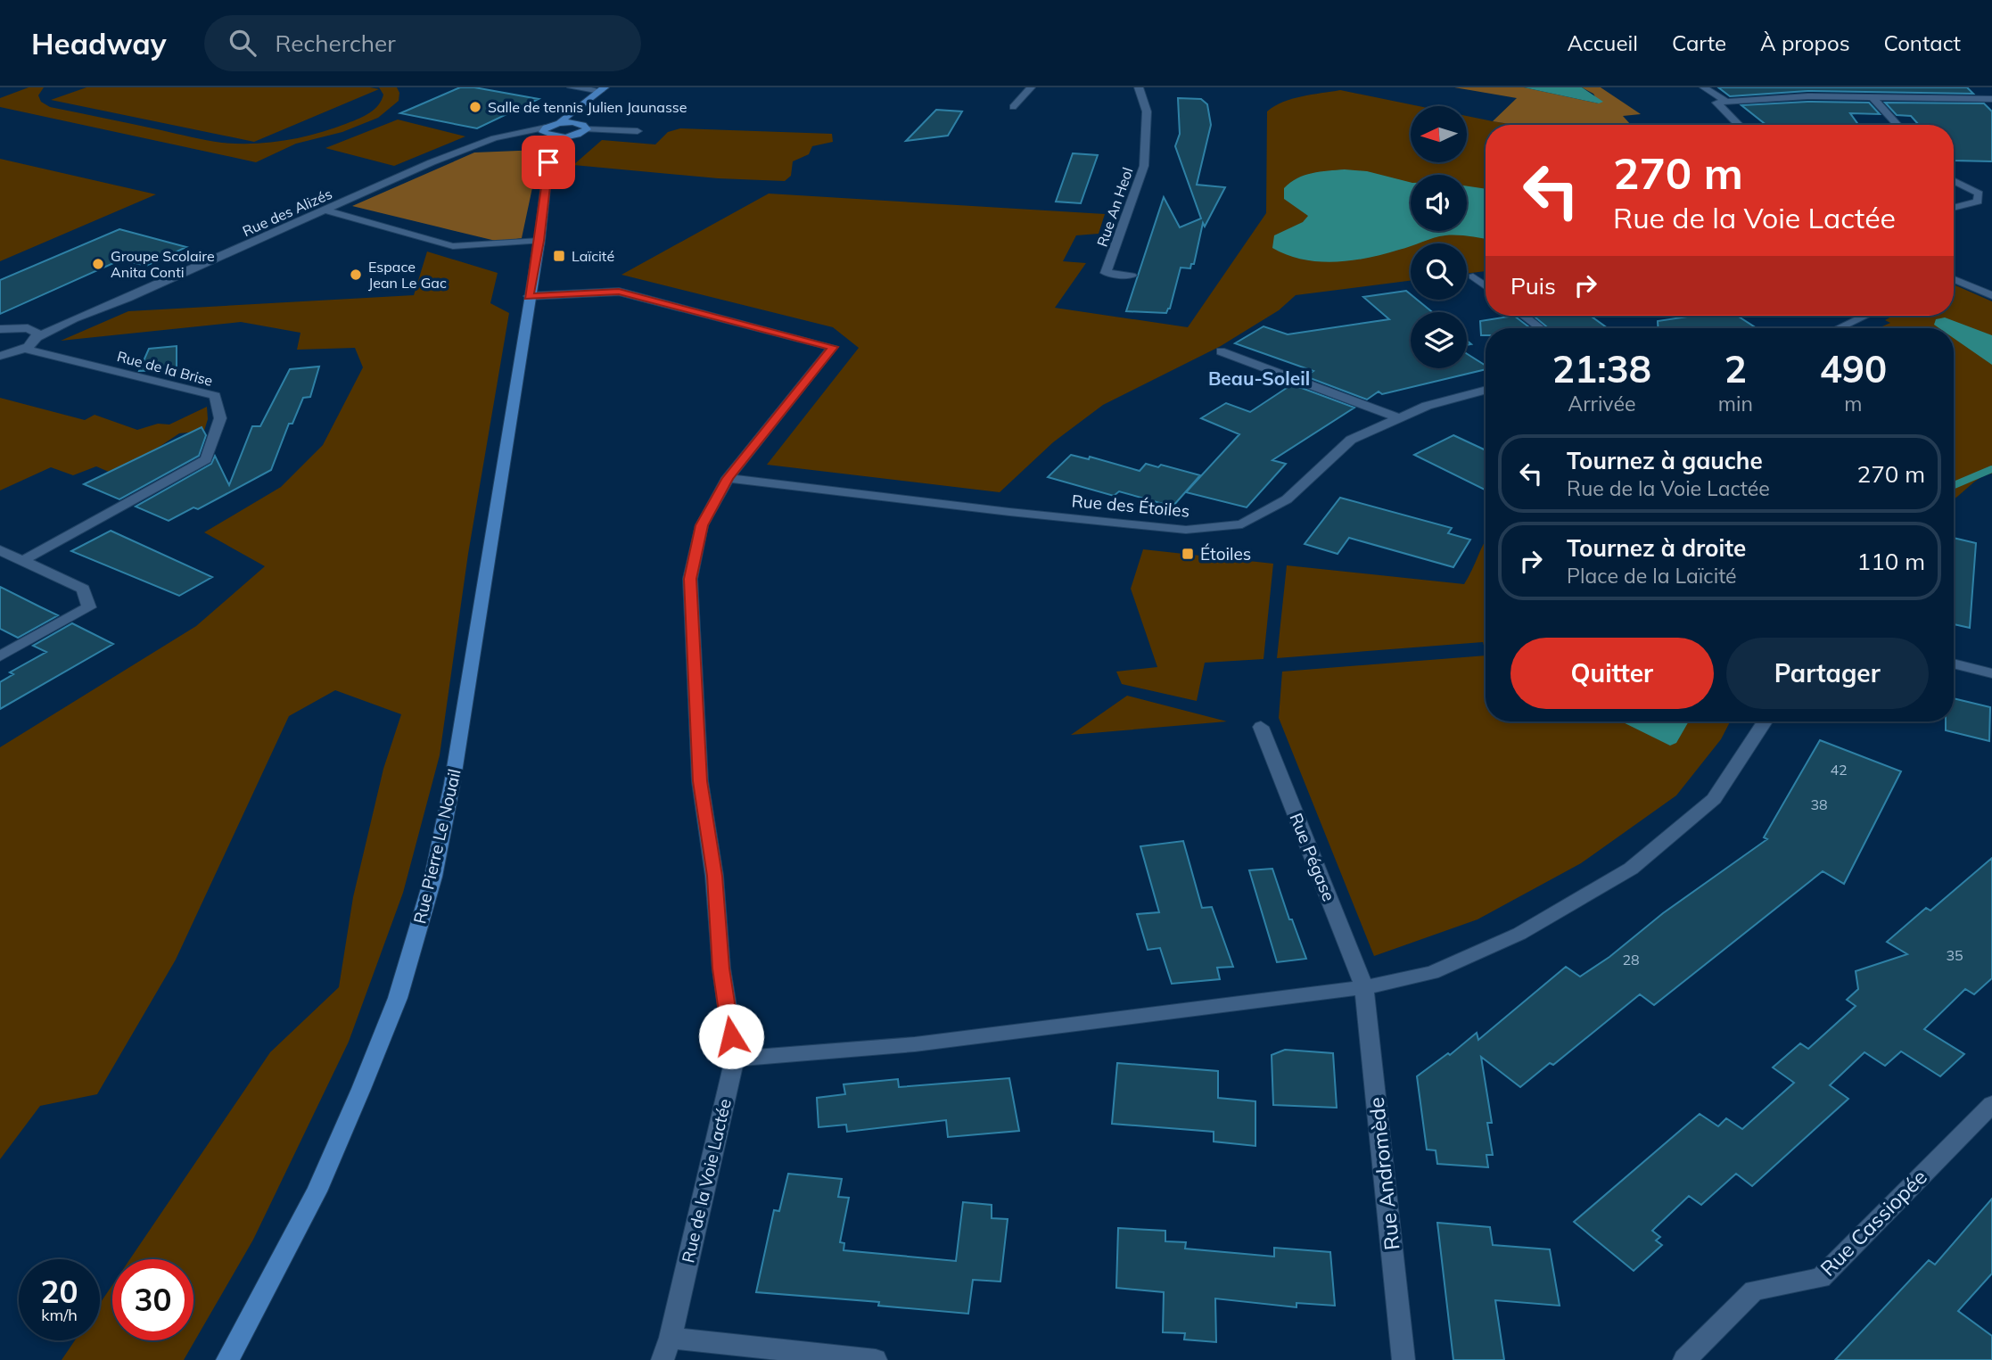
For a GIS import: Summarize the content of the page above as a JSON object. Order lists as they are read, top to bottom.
{
  "streets": {
    "street": [
      "Rue An Heol",
      "Rue des Alizés",
      "Rue de la Brise",
      "Rue des Étoiles",
      "Rue Pierre Le Nouail",
      "Rue Pégase",
      "Rue Andromède",
      "Rue de la Voie Lactée",
      "Rue Cassiopée"
    ]
  },
  "crossings": [
    ["Rue des Alizés", "Rue de la Brise"],
    ["Rue des Étoiles", "Rue de la Voie Lactée"],
    ["Rue Pierre Le Nouail", "Rue de la Voie Lactée"],
    ["Rue Pégase", "Rue Andromède"]
  ],
  "districts": ["Beau-Soleil"],
  "places": {
    "other": ["Salle de tennis Julien Jaunasse", "Groupe Scolaire Anita Conti", "Espace Jean Le Gac"],
    "transit": ["Laïcité", "Étoiles"]
  },
  "house_numbers": [
    "42",
    "38",
    "35",
    "28"
  ],
  "north": "left",
  "page": {
    "header": "Headway",
    "search": "Rechercher",
    "nav": [
      "Accueil",
      "Carte",
      "À propos",
      "Contact"
    ],
    "turn": ["270 m", "Rue de la Voie Lactée"],
    "then": "Puis",
    "eta": [
      "21:38",
      "Arrivée",
      "2",
      "min",
      "490",
      "m"
    ],
    "list": [
      {
        "name": "Tournez à gauche",
        "note": "Rue de la Voie Lactée",
        "value": "270 m"
      },
      {
        "name": "Tournez à droite",
        "note": "Place de la Laïcité",
        "value": "110 m"
      }
    ],
    "buttons": ["Quitter", "Partager"],
    "speed": "20 km/h",
    "limit": "30"
  }
}
